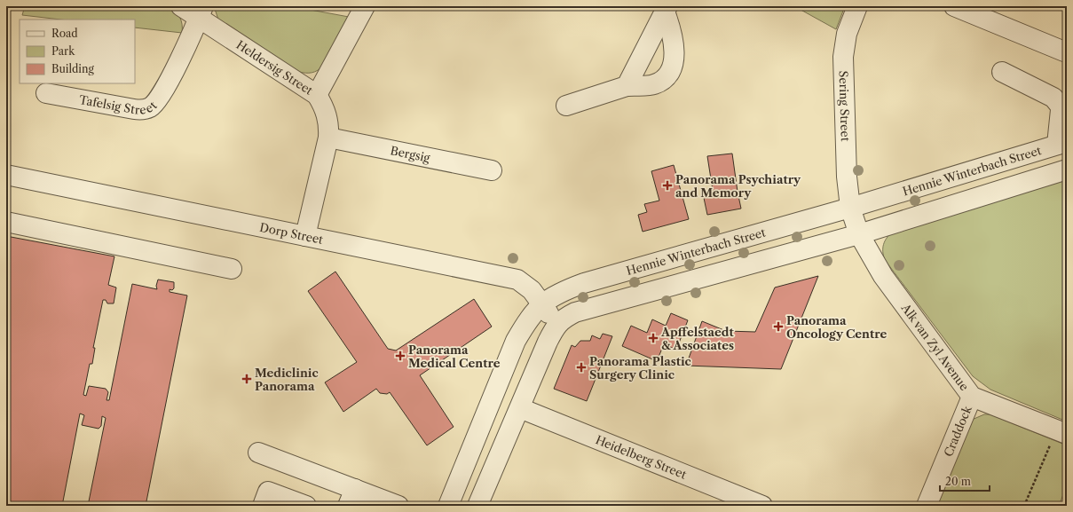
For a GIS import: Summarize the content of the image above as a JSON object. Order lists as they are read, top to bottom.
{
  "streets": {
    "street": [
      "Heldersig Street",
      "Tafelsig Street",
      "Sering Street",
      "Bergsig",
      "Hennie Winterbach Street",
      "Dorp Street",
      "Alk van Zyl Avenue",
      "Craddock",
      "Heidelberg Street"
    ]
  },
  "crossings": [
    ["Heldersig Street", "Tafelsig Street"],
    ["Heldersig Street", "Bergsig"],
    ["Heldersig Street", "Dorp Street"],
    ["Sering Street", "Hennie Winterbach Street"],
    ["Sering Street", "Alk van Zyl Avenue"],
    ["Hennie Winterbach Street", "Dorp Street"],
    ["Hennie Winterbach Street", "Alk van Zyl Avenue"],
    ["Alk van Zyl Avenue", "Craddock"]
  ],
  "places": {
    "health": [
      "Panorama Psychiatry and Memory",
      "Panorama Oncology Centre",
      "Apffelstaedt & Associates",
      "Panorama Medical Centre",
      "Panorama Plastic Surgery Clinic",
      "Mediclinic Panorama"
    ]
  },
  "legend": ["Road", "Park", "Building"],
  "scale_bar": "20 m"
}
